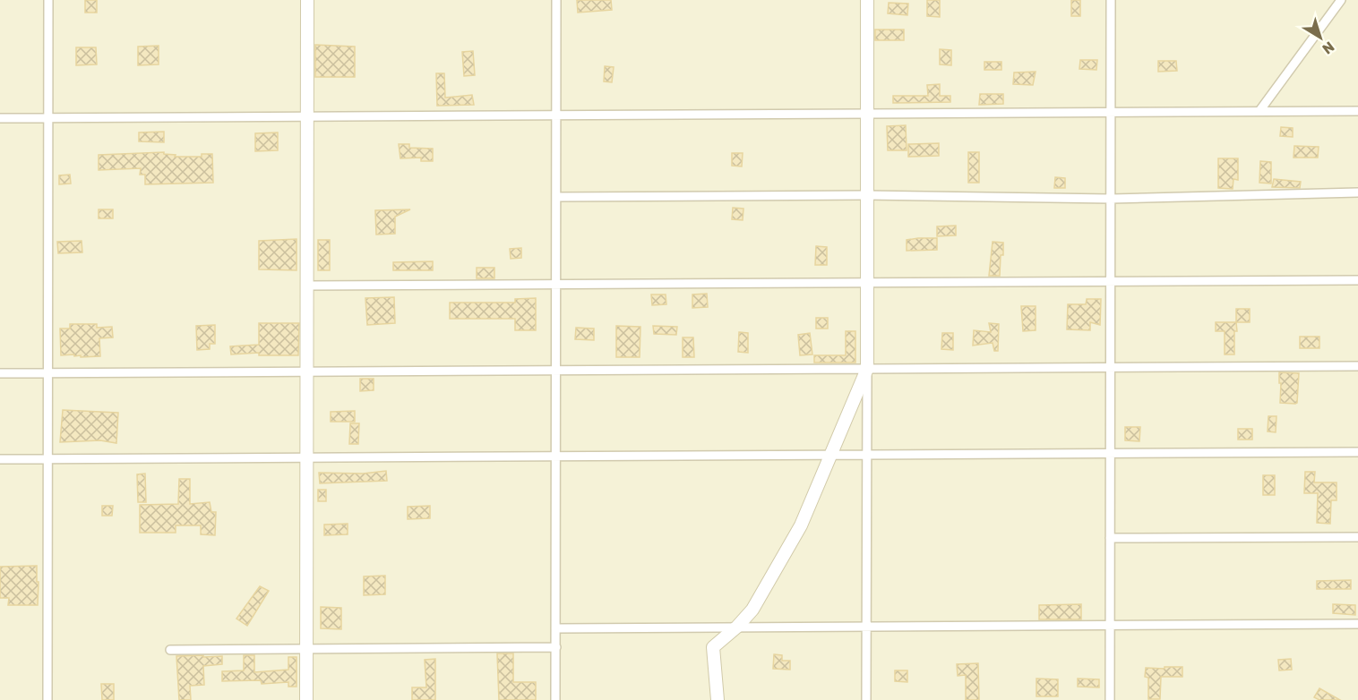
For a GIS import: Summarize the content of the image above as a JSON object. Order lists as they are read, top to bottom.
{
  "north": "bottom right"
}
